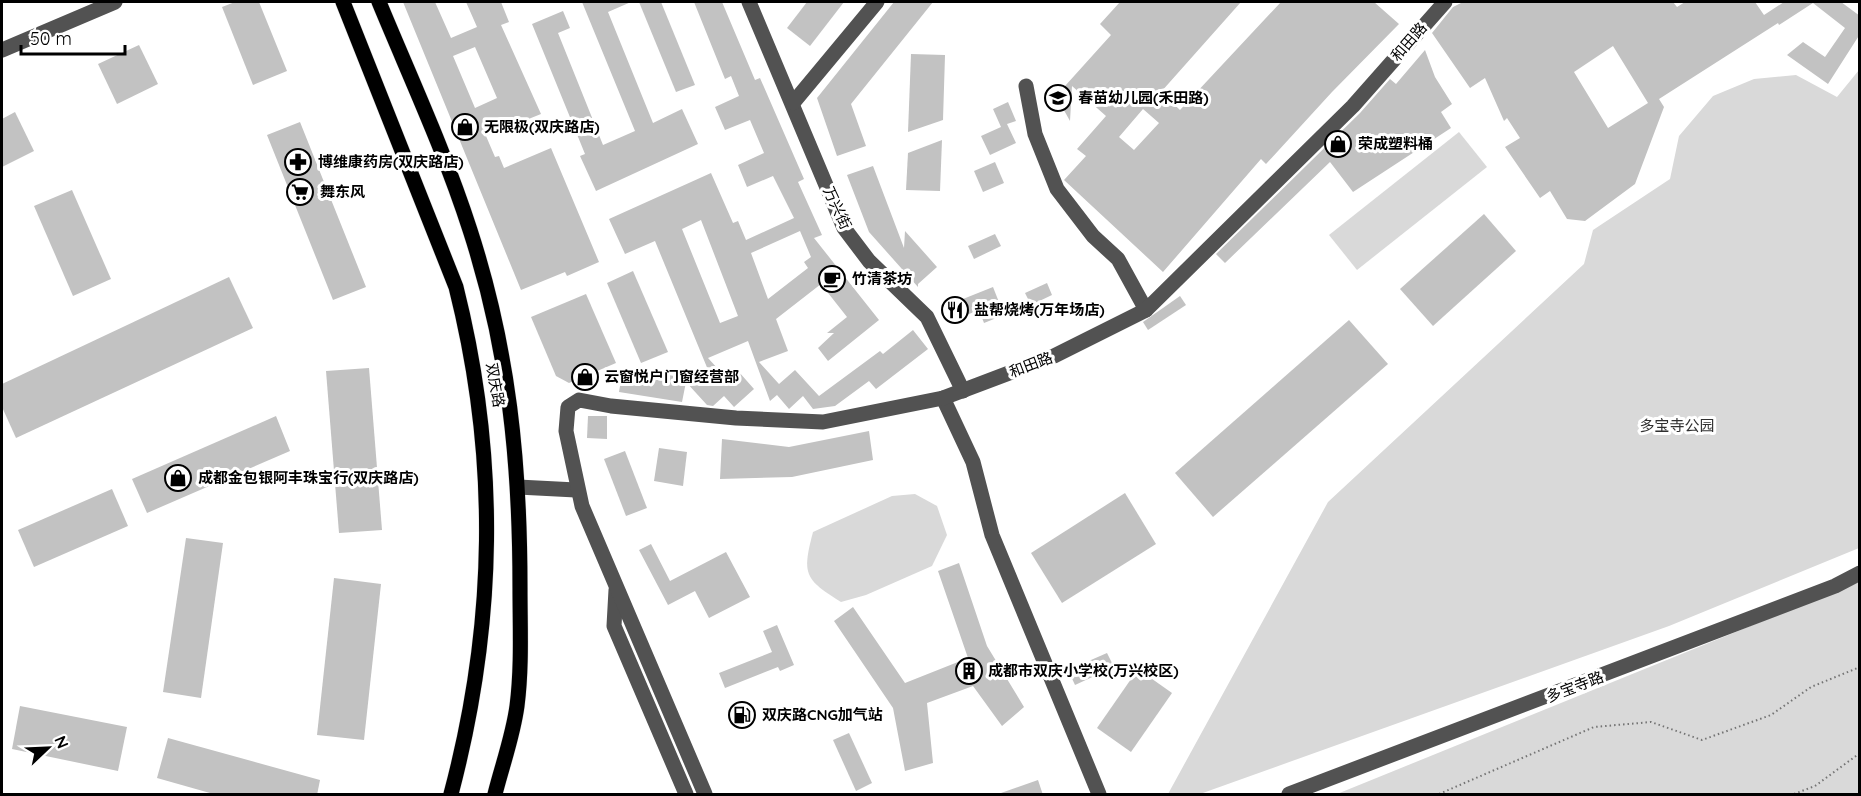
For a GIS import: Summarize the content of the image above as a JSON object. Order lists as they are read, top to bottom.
{
  "streets": {
    "main road": ["双庆路"],
    "street": ["和田路", "万兴街", "多宝寺路"]
  },
  "crossings": [
    ["和田路", "万兴街"]
  ],
  "parks": ["多宝寺公园"],
  "places": {
    "school or university": ["春苗幼儿园(禾田路)"],
    "shop": [
      "无限极(双庆路店)",
      "荣成塑料桶",
      "云窗悦户门窗经营部",
      "成都金包银阿丰珠宝行(双庆路店)"
    ],
    "pharmacy": ["博维康药房(双庆路店)"],
    "supermarket": ["舞东风"],
    "cafe": ["竹清茶坊"],
    "restaurant": ["盐帮烧烤(万年场店)"],
    "building": ["成都市双庆小学校(万兴校区)"],
    "fuel station": ["双庆路CNG加气站"]
  },
  "scale_bar": "50 m",
  "north": "top right"
}
